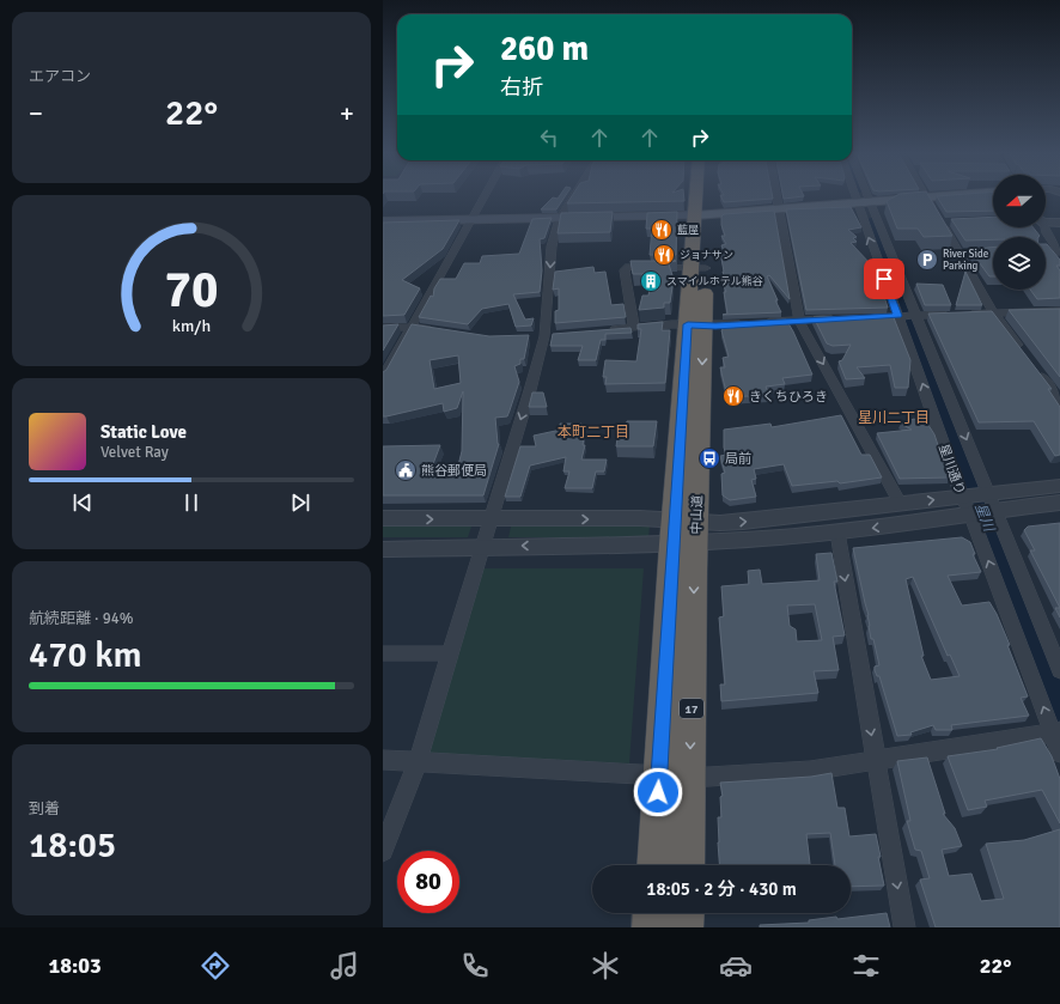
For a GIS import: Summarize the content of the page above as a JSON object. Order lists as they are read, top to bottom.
{
  "streets": {
    "highway": ["中山道", "17"],
    "street": ["星川通り"]
  },
  "districts": ["星川二丁目", "本町二丁目"],
  "water": ["星川"],
  "places": {
    "restaurant": ["藍屋", "ジョナサン", "きくちひろき"],
    "parking": ["River Side Parking"],
    "building": ["スマイルホテル熊谷"],
    "bus stop": ["局前"],
    "public building": ["熊谷郵便局"]
  },
  "north": "left",
  "page": {
    "tile": [
      "エアコン",
      ["航続距離 · 94%", "470 km"],
      ["到着", "18:05"]
    ],
    "turn": ["260 m", "右折"],
    "heat": ["−", "22°", "+"],
    "song": ["Static Love", "Velvet Ray"],
    "limit": "80",
    "trip": "18:05 · 2 分 · 430 m",
    "tabs": ["18:03", "22°"],
    "gauge": ["70", "km/h"]
  }
}
